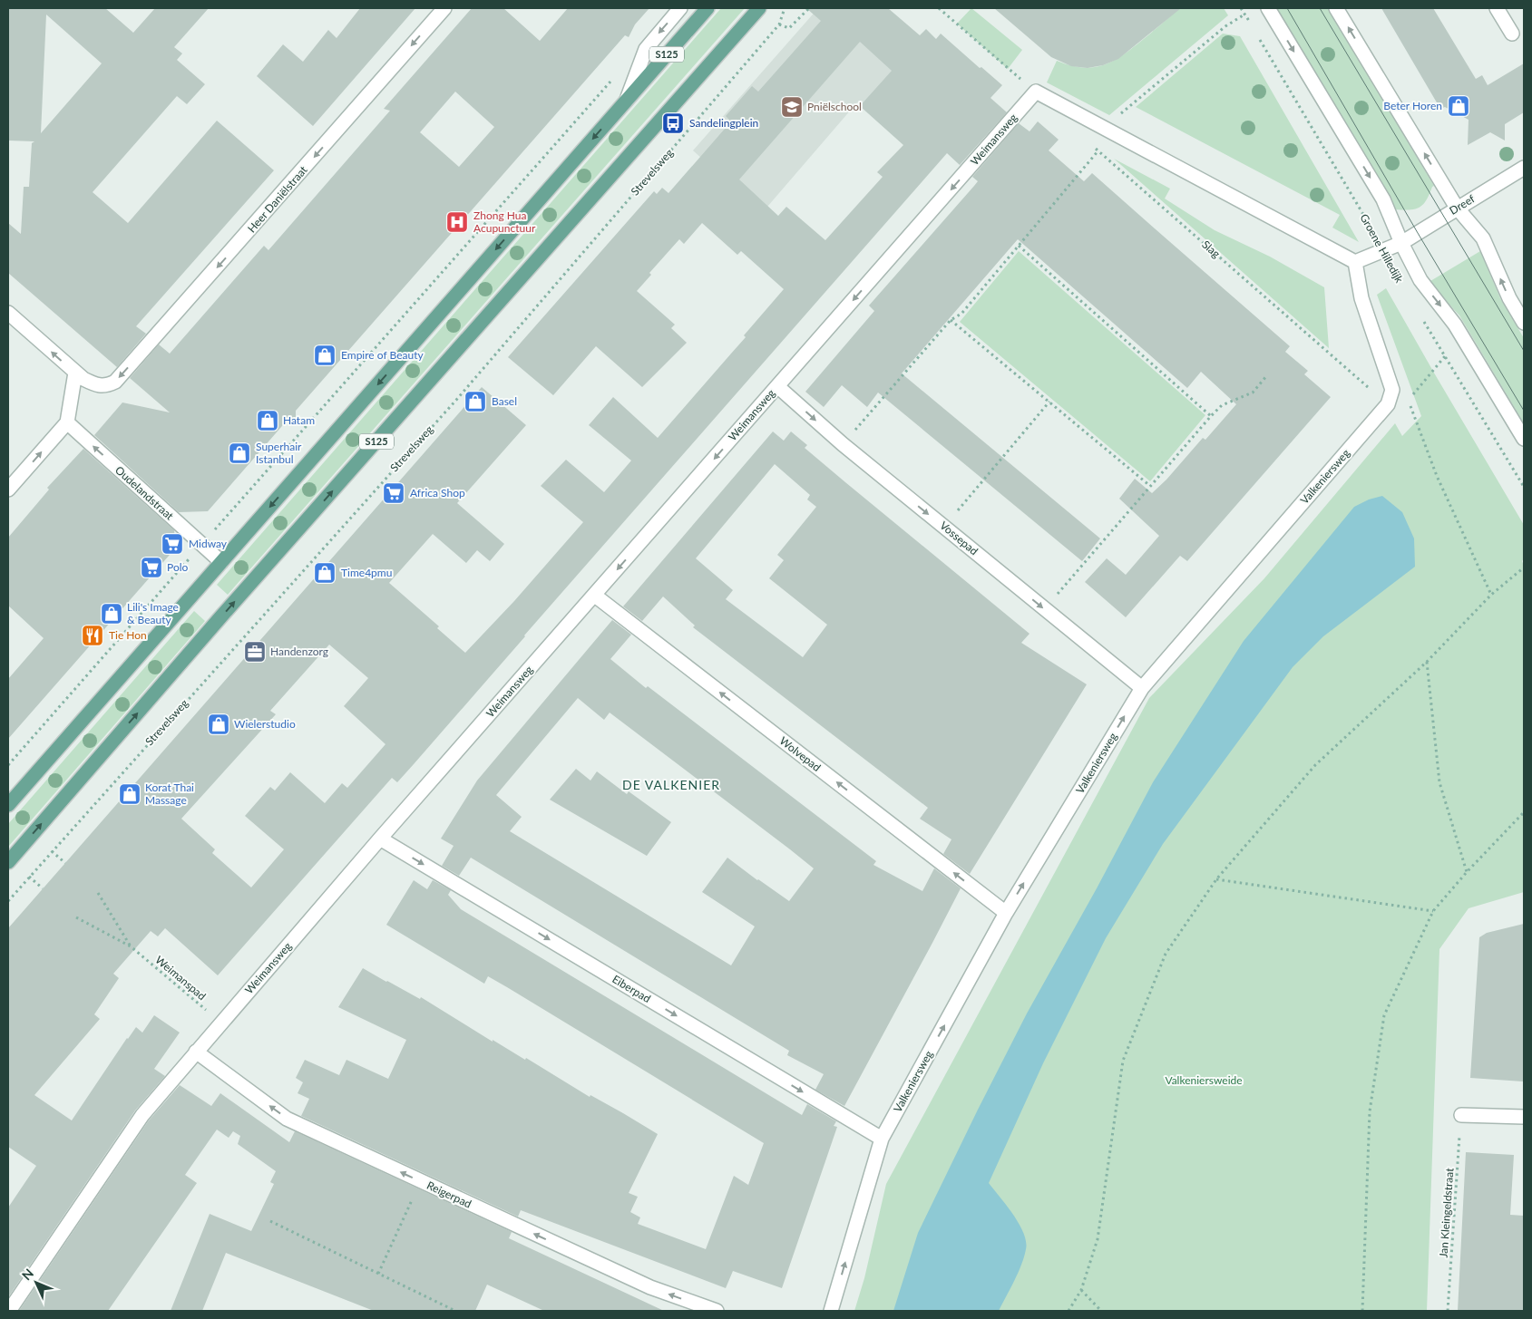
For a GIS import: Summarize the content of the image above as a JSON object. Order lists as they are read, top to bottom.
{
  "streets": {
    "main road": ["S125"],
    "street": [
      "Weimansweg",
      "Heer Daniëlstraat",
      "Dreef",
      "Groene Hilledijk",
      "Valkeniersweg",
      "Oudelandstraat",
      "Vossepad",
      "Wolvepad",
      "Eiberpad",
      "Reigerpad"
    ],
    "path": [
      "Strevelsweg",
      "Slag",
      "Weimanspad",
      "Jan Kleingeldstraat"
    ]
  },
  "crossings": [
    ["S125", "Oudelandstraat"],
    ["Weimansweg", "Vossepad"],
    ["Weimansweg", "Wolvepad"],
    ["Weimansweg", "Weimanspad"],
    ["Weimansweg", "Eiberpad"],
    ["Weimansweg", "Reigerpad"],
    ["Dreef", "Groene Hilledijk"],
    ["Slag", "Valkeniersweg"],
    ["Valkeniersweg", "Vossepad"],
    ["Valkeniersweg", "Wolvepad"],
    ["Valkeniersweg", "Eiberpad"]
  ],
  "one_way": [
    "Weimansweg",
    "Heer Daniëlstraat",
    "Valkeniersweg",
    "Oudelandstraat",
    "Vossepad",
    "Wolvepad",
    "Eiberpad",
    "Reigerpad"
  ],
  "districts": ["DE VALKENIER"],
  "parks": ["Valkeniersweide"],
  "places": {
    "shop": [
      "Beter Horen",
      "Empire of Beauty",
      "Basel",
      "Hatam",
      "Superhair Istanbul",
      "Time4pmu",
      "Lili's Image & Beauty",
      "Wielerstudio",
      "Korat Thai Massage"
    ],
    "school or university": ["Pniëlschool"],
    "bus stop": ["Sandelingplein"],
    "hospital": ["Zhong Hua Acupunctuur"],
    "supermarket": ["Africa Shop", "Midway", "Polo"],
    "restaurant": ["Tie Hon"],
    "office": ["Handenzorg"]
  },
  "north": "top left"
}
